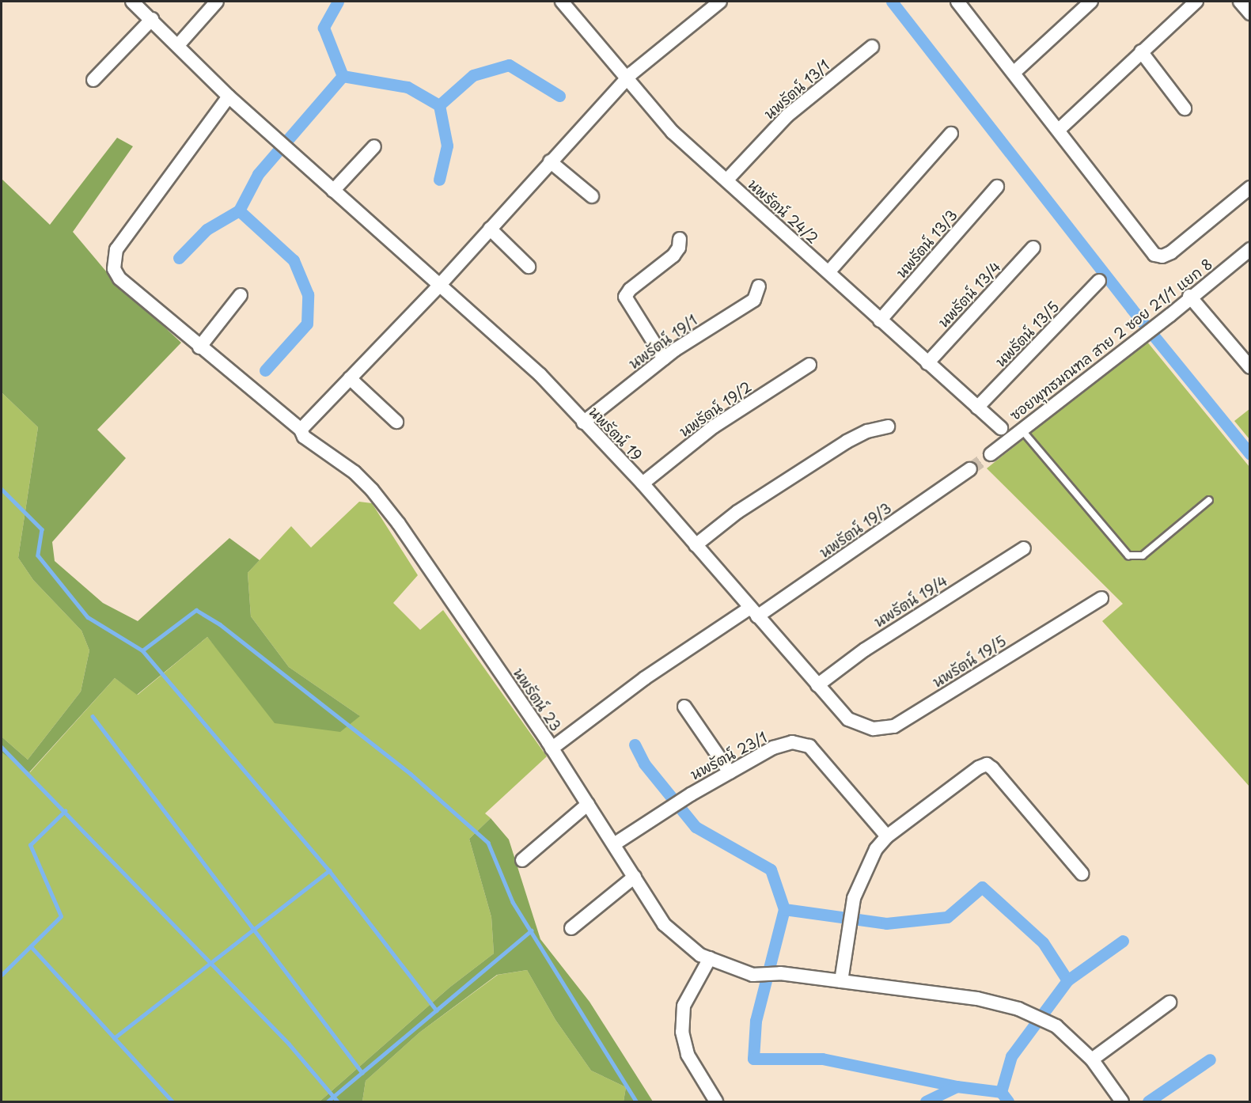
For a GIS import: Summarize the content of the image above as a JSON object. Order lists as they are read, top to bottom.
{
  "streets": {
    "street": [
      "นพรัตน์ 13/1",
      "นพรัตน์ 24/2",
      "นพรัตน์ 13/3",
      "นพรัตน์ 13/4",
      "นพรัตน์ 13/5",
      "ซอยพุทธมณฑล สาย 2 ซอย 21/1 แยก 8",
      "นพรัตน์ 19/1",
      "นพรัตน์ 19/2",
      "นพรัตน์ 19",
      "นพรัตน์ 19/3",
      "นพรัตน์ 19/4",
      "นพรัตน์ 19/5",
      "นพรัตน์ 23",
      "นพรัตน์ 23/1"
    ]
  },
  "crossings": [
    ["นพรัตน์ 13/1", "นพรัตน์ 24/2"],
    ["นพรัตน์ 24/2", "นพรัตน์ 13/3"],
    ["นพรัตน์ 24/2", "นพรัตน์ 13/4"],
    ["นพรัตน์ 24/2", "นพรัตน์ 13/5"],
    ["นพรัตน์ 19/1", "นพรัตน์ 19"],
    ["นพรัตน์ 19/2", "นพรัตน์ 19"],
    ["นพรัตน์ 19", "นพรัตน์ 19/3"],
    ["นพรัตน์ 19", "นพรัตน์ 19/4"],
    ["นพรัตน์ 19", "นพรัตน์ 19/5"],
    ["นพรัตน์ 19", "นพรัตน์ 23"],
    ["นพรัตน์ 19/3", "นพรัตน์ 23"],
    ["นพรัตน์ 23", "นพรัตน์ 23/1"]
  ]
}
